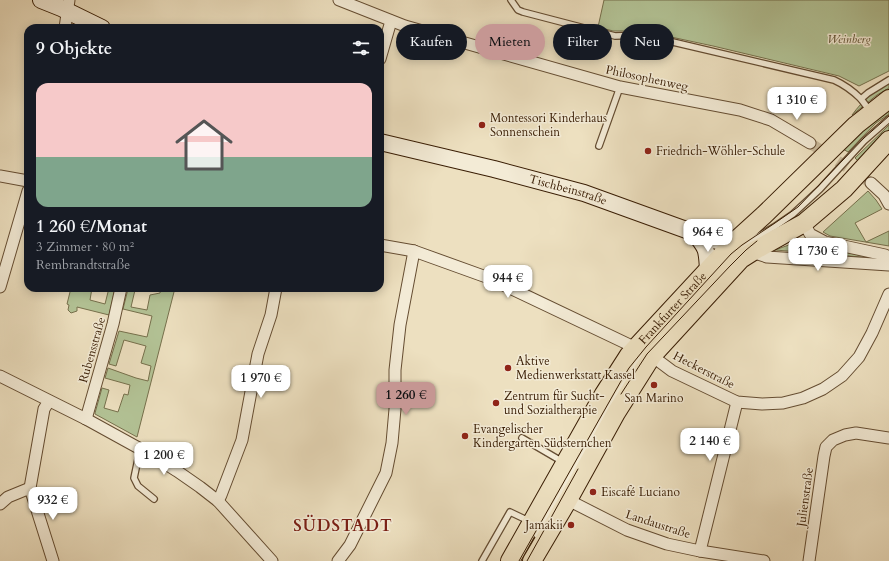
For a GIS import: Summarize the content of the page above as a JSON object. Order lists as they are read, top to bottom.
{
  "streets": {
    "main road": ["Tischbeinstraße", "Frankfurter Straße"],
    "street": [
      "Philosophenweg",
      "Rubensstraße",
      "Heckerstraße",
      "Julienstraße",
      "Landaustraße"
    ]
  },
  "crossings": [
    ["Tischbeinstraße", "Frankfurter Straße"],
    ["Frankfurter Straße", "Heckerstraße"],
    ["Frankfurter Straße", "Landaustraße"]
  ],
  "districts": ["SÜDSTADT"],
  "parks": ["Weinberg"],
  "places": [
    "Montessori Kinderhaus Sonnenschein",
    "Friedrich-Wöhler-Schule",
    "Aktive Medienwerkstatt Kassel",
    "San Marino",
    "Zentrum für Sucht- und Sozialtherapie",
    "Evangelischer Kindergarten Südsternchen",
    "Eiscafé Luciano",
    "Jamakii"
  ],
  "page": {
    "chip": [
      "Kaufen",
      "Mieten",
      "Filter",
      "Neu"
    ],
    "heading": "9 Objekte",
    "list": [
      {
        "name": "1 260 €/Monat",
        "note": "3 Zimmer · 80 m² · Rembrandtstraße"
      }
    ],
    "price": [
      "1 310 €",
      "964 €",
      "1 730 €",
      "944 €",
      "1 970 €",
      "1 260 €",
      "2 140 €",
      "1 200 €",
      "932 €"
    ]
  }
}
